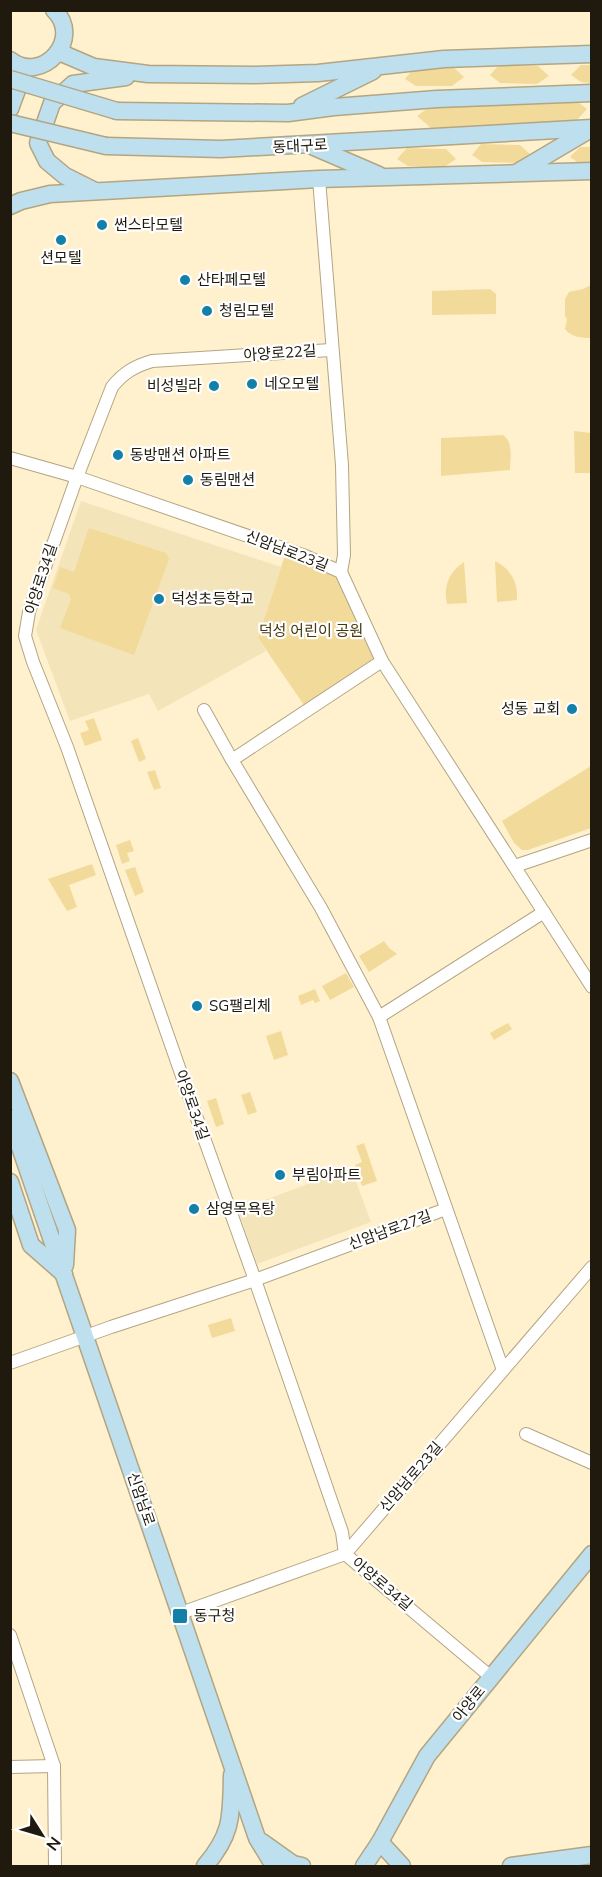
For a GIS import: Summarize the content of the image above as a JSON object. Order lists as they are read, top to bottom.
{
  "streets": {
    "main road": ["동대구로", "신암남로", "아양로"],
    "street": [
      "아양로22길",
      "신암남로23길",
      "아양로34길",
      "신암남로27길"
    ]
  },
  "crossings": [
    ["아양로22길", "신암남로23길"],
    ["아양로22길", "아양로34길"],
    ["신암남로23길", "아양로34길"],
    ["신암남로23길", "신암남로"],
    ["아양로34길", "신암남로27길"],
    ["아양로34길", "아양로"],
    ["신암남로27길", "신암남로"]
  ],
  "parks": ["덕성 어린이 공원"],
  "places": {
    "other": [
      "썬스타모텔",
      "션모텔",
      "산타페모텔",
      "청림모텔",
      "네오모텔",
      "비성빌라",
      "동방맨션 아파트",
      "동림맨션",
      "덕성초등학교",
      "성동 교회",
      "SG팰리체",
      "부림아파트",
      "삼영목욕탕"
    ],
    "transit": ["동구청"]
  },
  "north": "bottom right"
}
